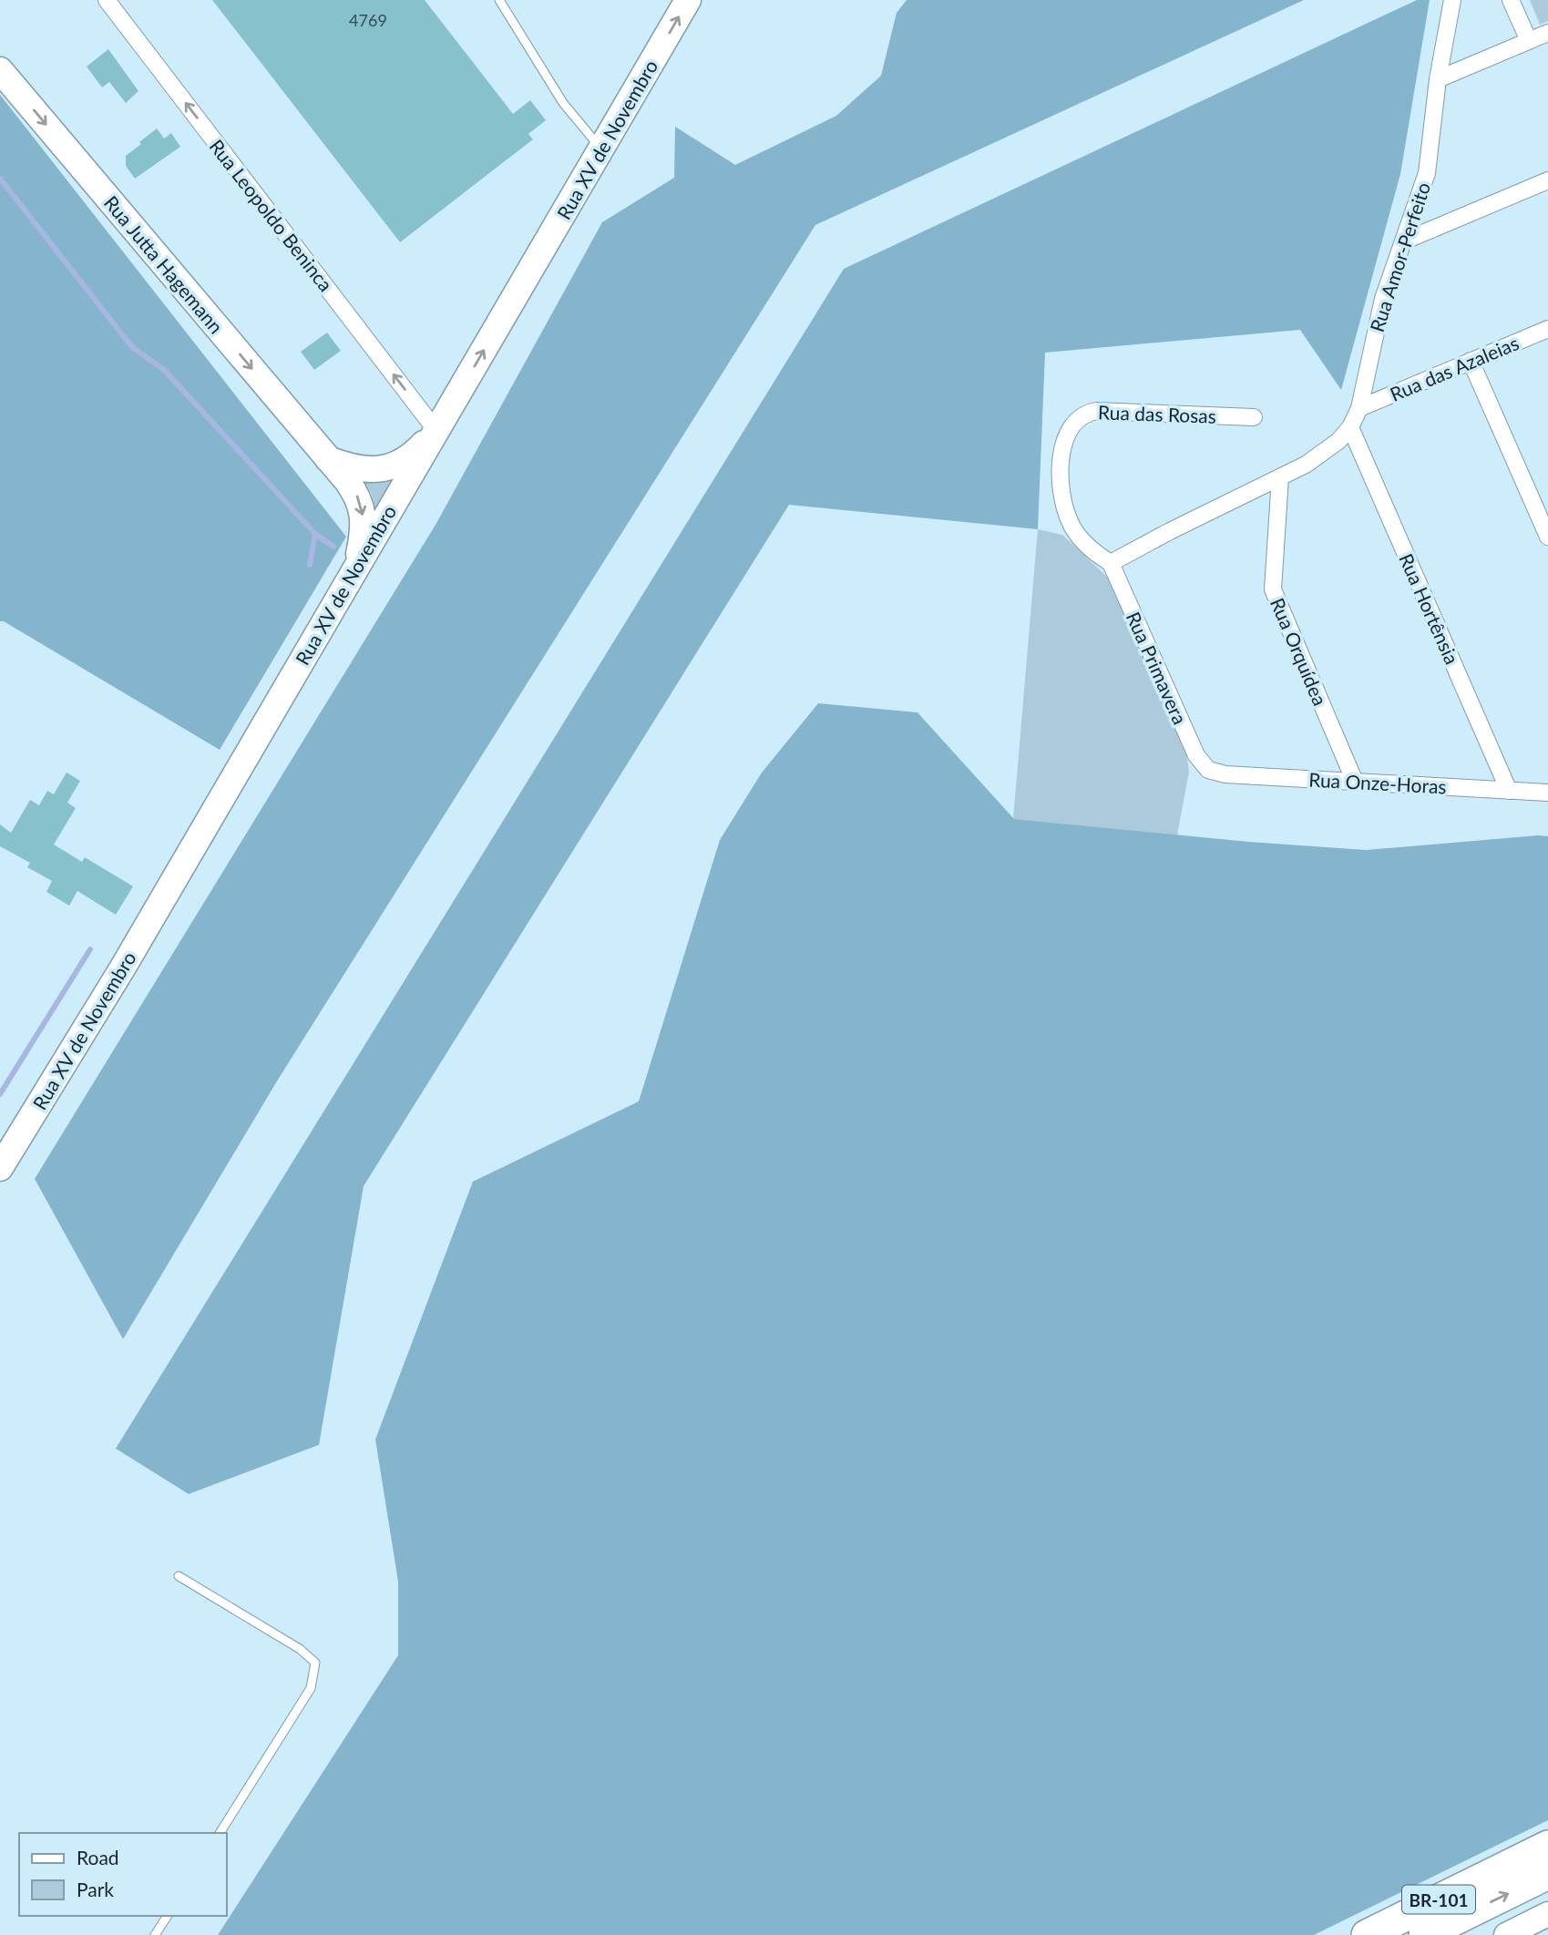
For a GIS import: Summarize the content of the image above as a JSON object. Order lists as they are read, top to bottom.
{
  "streets": {
    "highway": ["BR-101"],
    "main road": ["Rua XV de Novembro", "Rua Jutta Hagemann"],
    "street": [
      "Rua Leopoldo Beninca",
      "Rua Amor-Perfeito",
      "Rua das Azaleias",
      "Rua das Rosas",
      "Rua Hortênsia",
      "Rua Orquídea",
      "Rua Primavera",
      "Rua Onze-Horas"
    ]
  },
  "crossings": [
    ["Rua XV de Novembro", "Rua Leopoldo Beninca"],
    ["Rua XV de Novembro", "Rua Jutta Hagemann"],
    ["Rua Amor-Perfeito", "Rua das Azaleias"],
    ["Rua Amor-Perfeito", "Rua das Rosas"],
    ["Rua Amor-Perfeito", "Rua Hortênsia"],
    ["Rua Amor-Perfeito", "Rua Orquídea"],
    ["Rua Amor-Perfeito", "Rua Primavera"],
    ["Rua das Rosas", "Rua Primavera"],
    ["Rua Hortênsia", "Rua Onze-Horas"],
    ["Rua Orquídea", "Rua Onze-Horas"],
    ["Rua Primavera", "Rua Onze-Horas"]
  ],
  "one_way": ["Rua XV de Novembro", "Rua Leopoldo Beninca", "Rua Jutta Hagemann"],
  "house_numbers": ["4769"],
  "legend": ["Road", "Park"]
}
